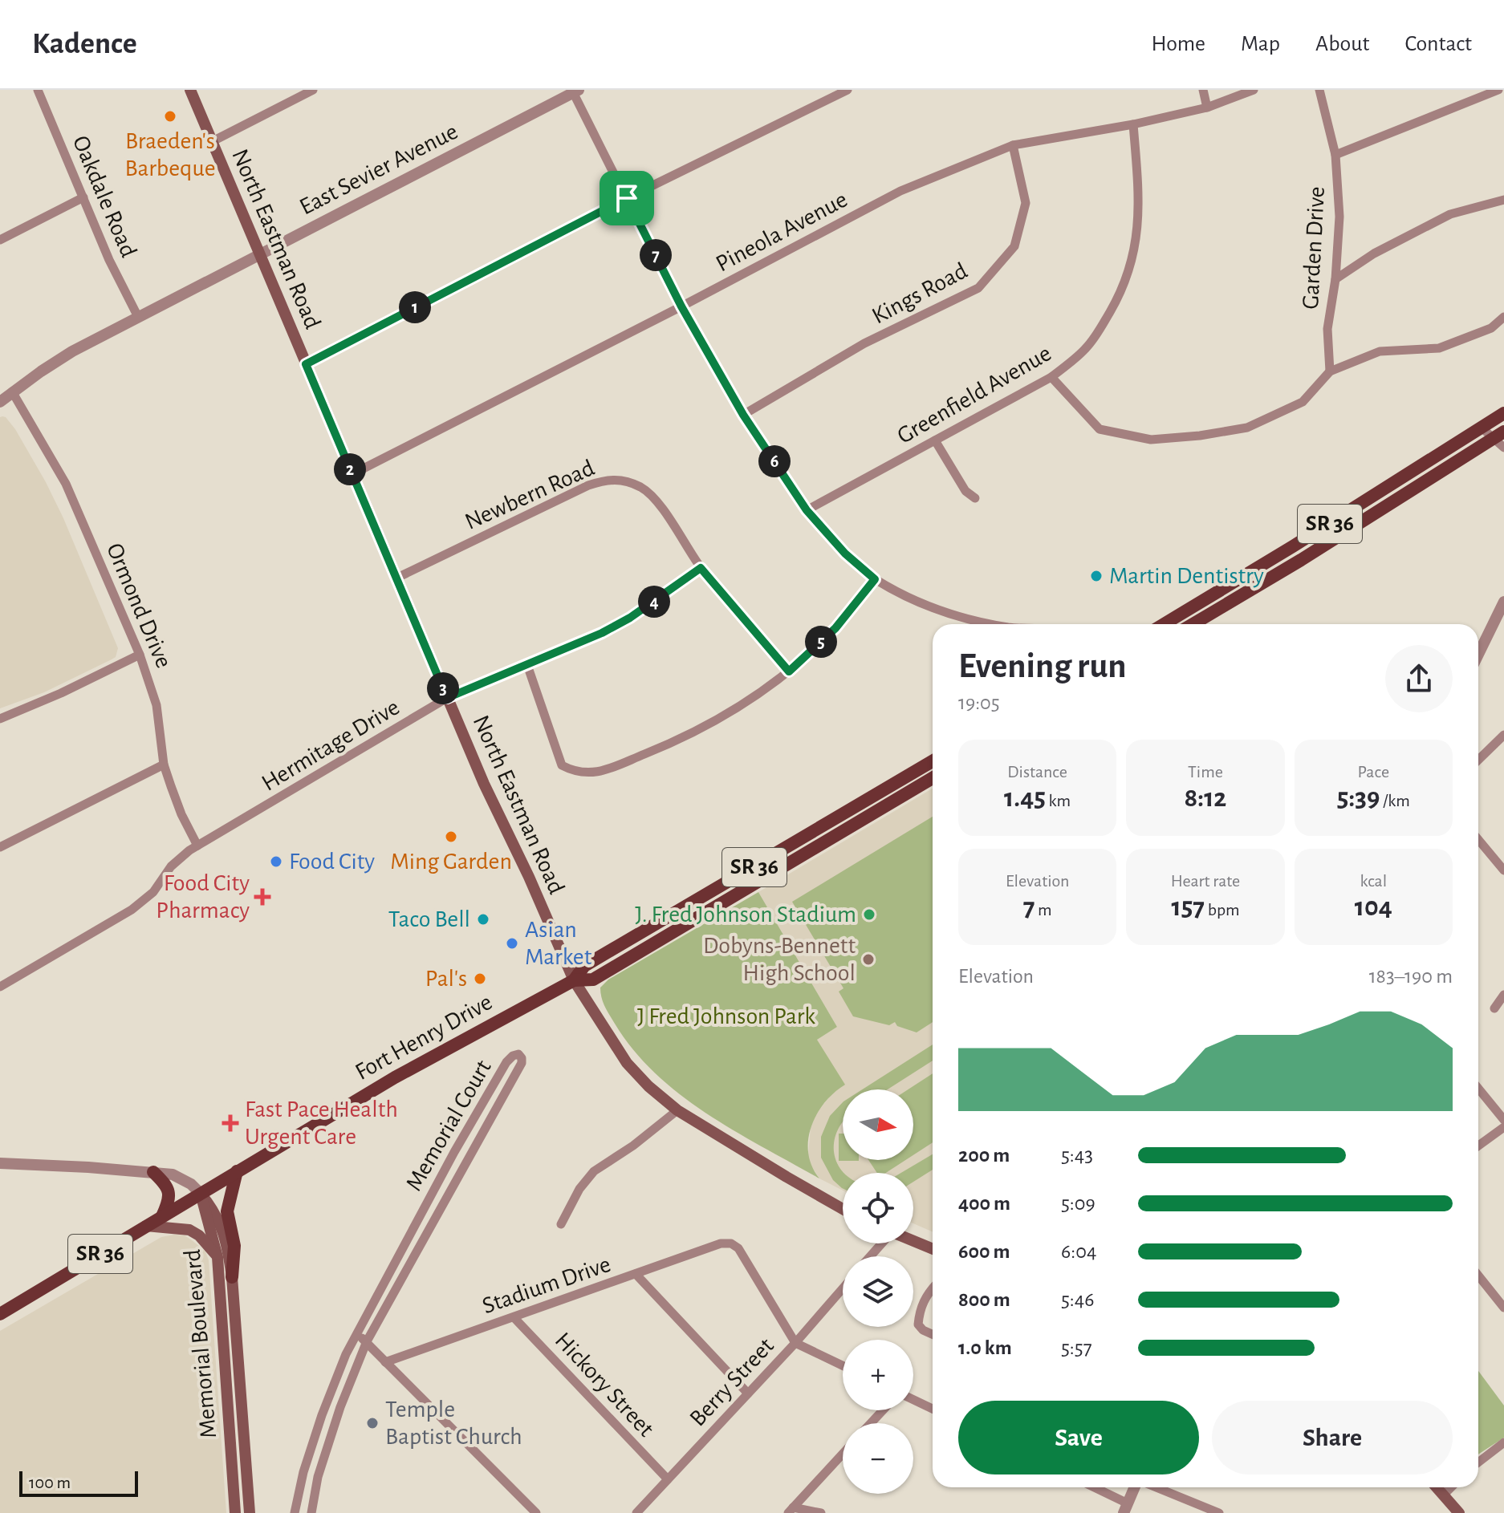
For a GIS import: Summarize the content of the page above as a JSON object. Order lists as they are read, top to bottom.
{
  "streets": {
    "main road": [
      "North Eastman Road",
      "SR 36",
      "Fort Henry Drive",
      "Memorial Boulevard"
    ],
    "street": [
      "East Sevier Avenue",
      "Oakdale Road",
      "Pineola Avenue",
      "Garden Drive",
      "Kings Road",
      "Greenfield Avenue",
      "Newbern Road",
      "Ormond Drive",
      "Hermitage Drive",
      "Memorial Court",
      "Stadium Drive",
      "Berry Street",
      "Hickory Street"
    ]
  },
  "crossings": [
    ["East Sevier Avenue", "Oakdale Road"],
    ["East Sevier Avenue", "North Eastman Road"],
    ["East Sevier Avenue", "Ormond Drive"],
    ["Pineola Avenue", "North Eastman Road"],
    ["Pineola Avenue", "Kings Road"],
    ["Pineola Avenue", "Greenfield Avenue"],
    ["North Eastman Road", "Newbern Road"],
    ["North Eastman Road", "Hermitage Drive"],
    ["North Eastman Road", "Fort Henry Drive"],
    ["Newbern Road", "Hermitage Drive"],
    ["Ormond Drive", "Hermitage Drive"],
    ["Fort Henry Drive", "Memorial Boulevard"],
    ["Stadium Drive", "Berry Street"],
    ["Stadium Drive", "Hickory Street"],
    ["Berry Street", "Hickory Street"]
  ],
  "parks": ["J Fred Johnson Park"],
  "places": {
    "other": [
      "Braeden's Barbeque",
      "Martin Dentistry",
      "Ming Garden",
      "Food City",
      "J. Fred Johnson Stadium",
      "Taco Bell",
      "Asian Market",
      "Dobyns-Bennett High School",
      "Pal's",
      "Temple Baptist Church"
    ],
    "health": ["Food City Pharmacy", "Fast Pace Health Urgent Care"]
  },
  "scale_bar": "100 m",
  "north": "right",
  "page": {
    "header": "Kadence",
    "nav": [
      "Home",
      "Map",
      "About",
      "Contact"
    ],
    "pins": [
      "7",
      "1",
      "6",
      "2",
      "4",
      "5",
      "3"
    ],
    "heading": ["Evening run", "19:05"],
    "stats": [
      ["Distance", "1.45 km"],
      ["Time", "8:12"],
      ["Pace", "5:39 /km"],
      ["Elevation", "7 m"],
      ["Heart rate", "157 bpm"],
      ["kcal", "104"]
    ],
    "chart": ["Elevation", "183–190 m"],
    "map_buttons": ["+", "−"],
    "list": [
      {
        "name": "200 m",
        "note": "5:43"
      },
      {
        "name": "400 m",
        "note": "5:09"
      },
      {
        "name": "600 m",
        "note": "6:04"
      },
      {
        "name": "800 m",
        "note": "5:46"
      },
      {
        "name": "1.0 km",
        "note": "5:57"
      }
    ],
    "buttons": ["Save", "Share"],
    "scale": "100 m"
  }
}
